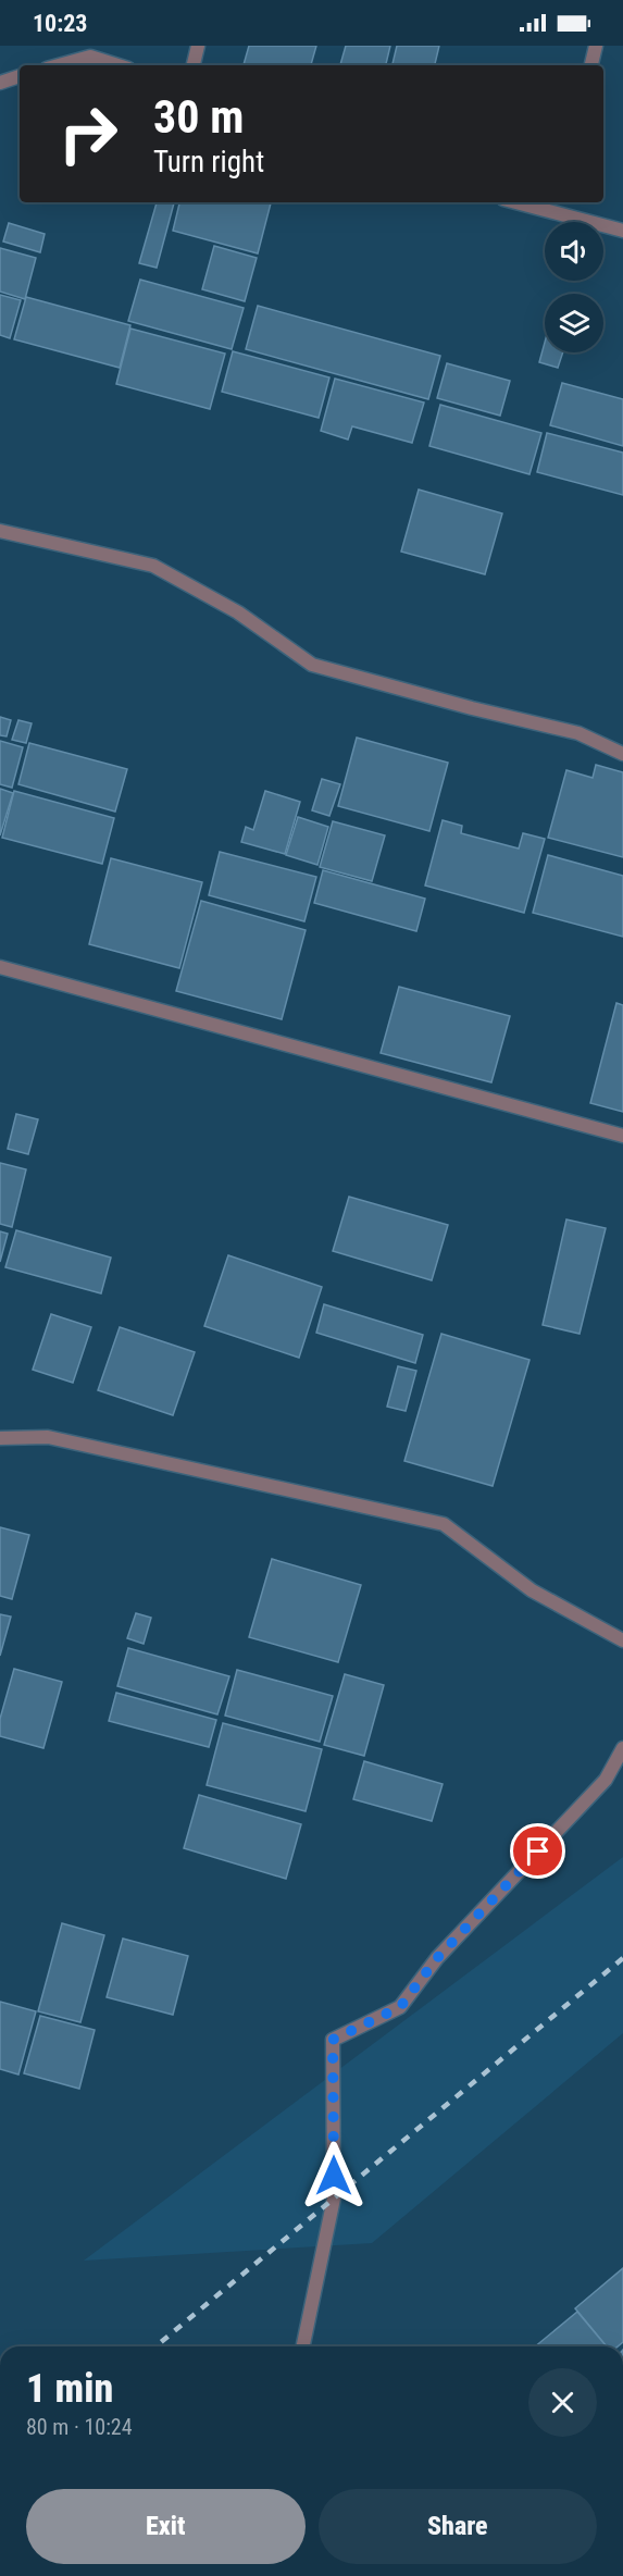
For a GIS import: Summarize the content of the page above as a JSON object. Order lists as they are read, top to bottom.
{
  "page": {
    "status": "10:23",
    "turn": ["30 m", "Turn right"],
    "heading": ["1 min", "80 m · 10:24"],
    "buttons": ["Exit", "Share"]
  }
}
